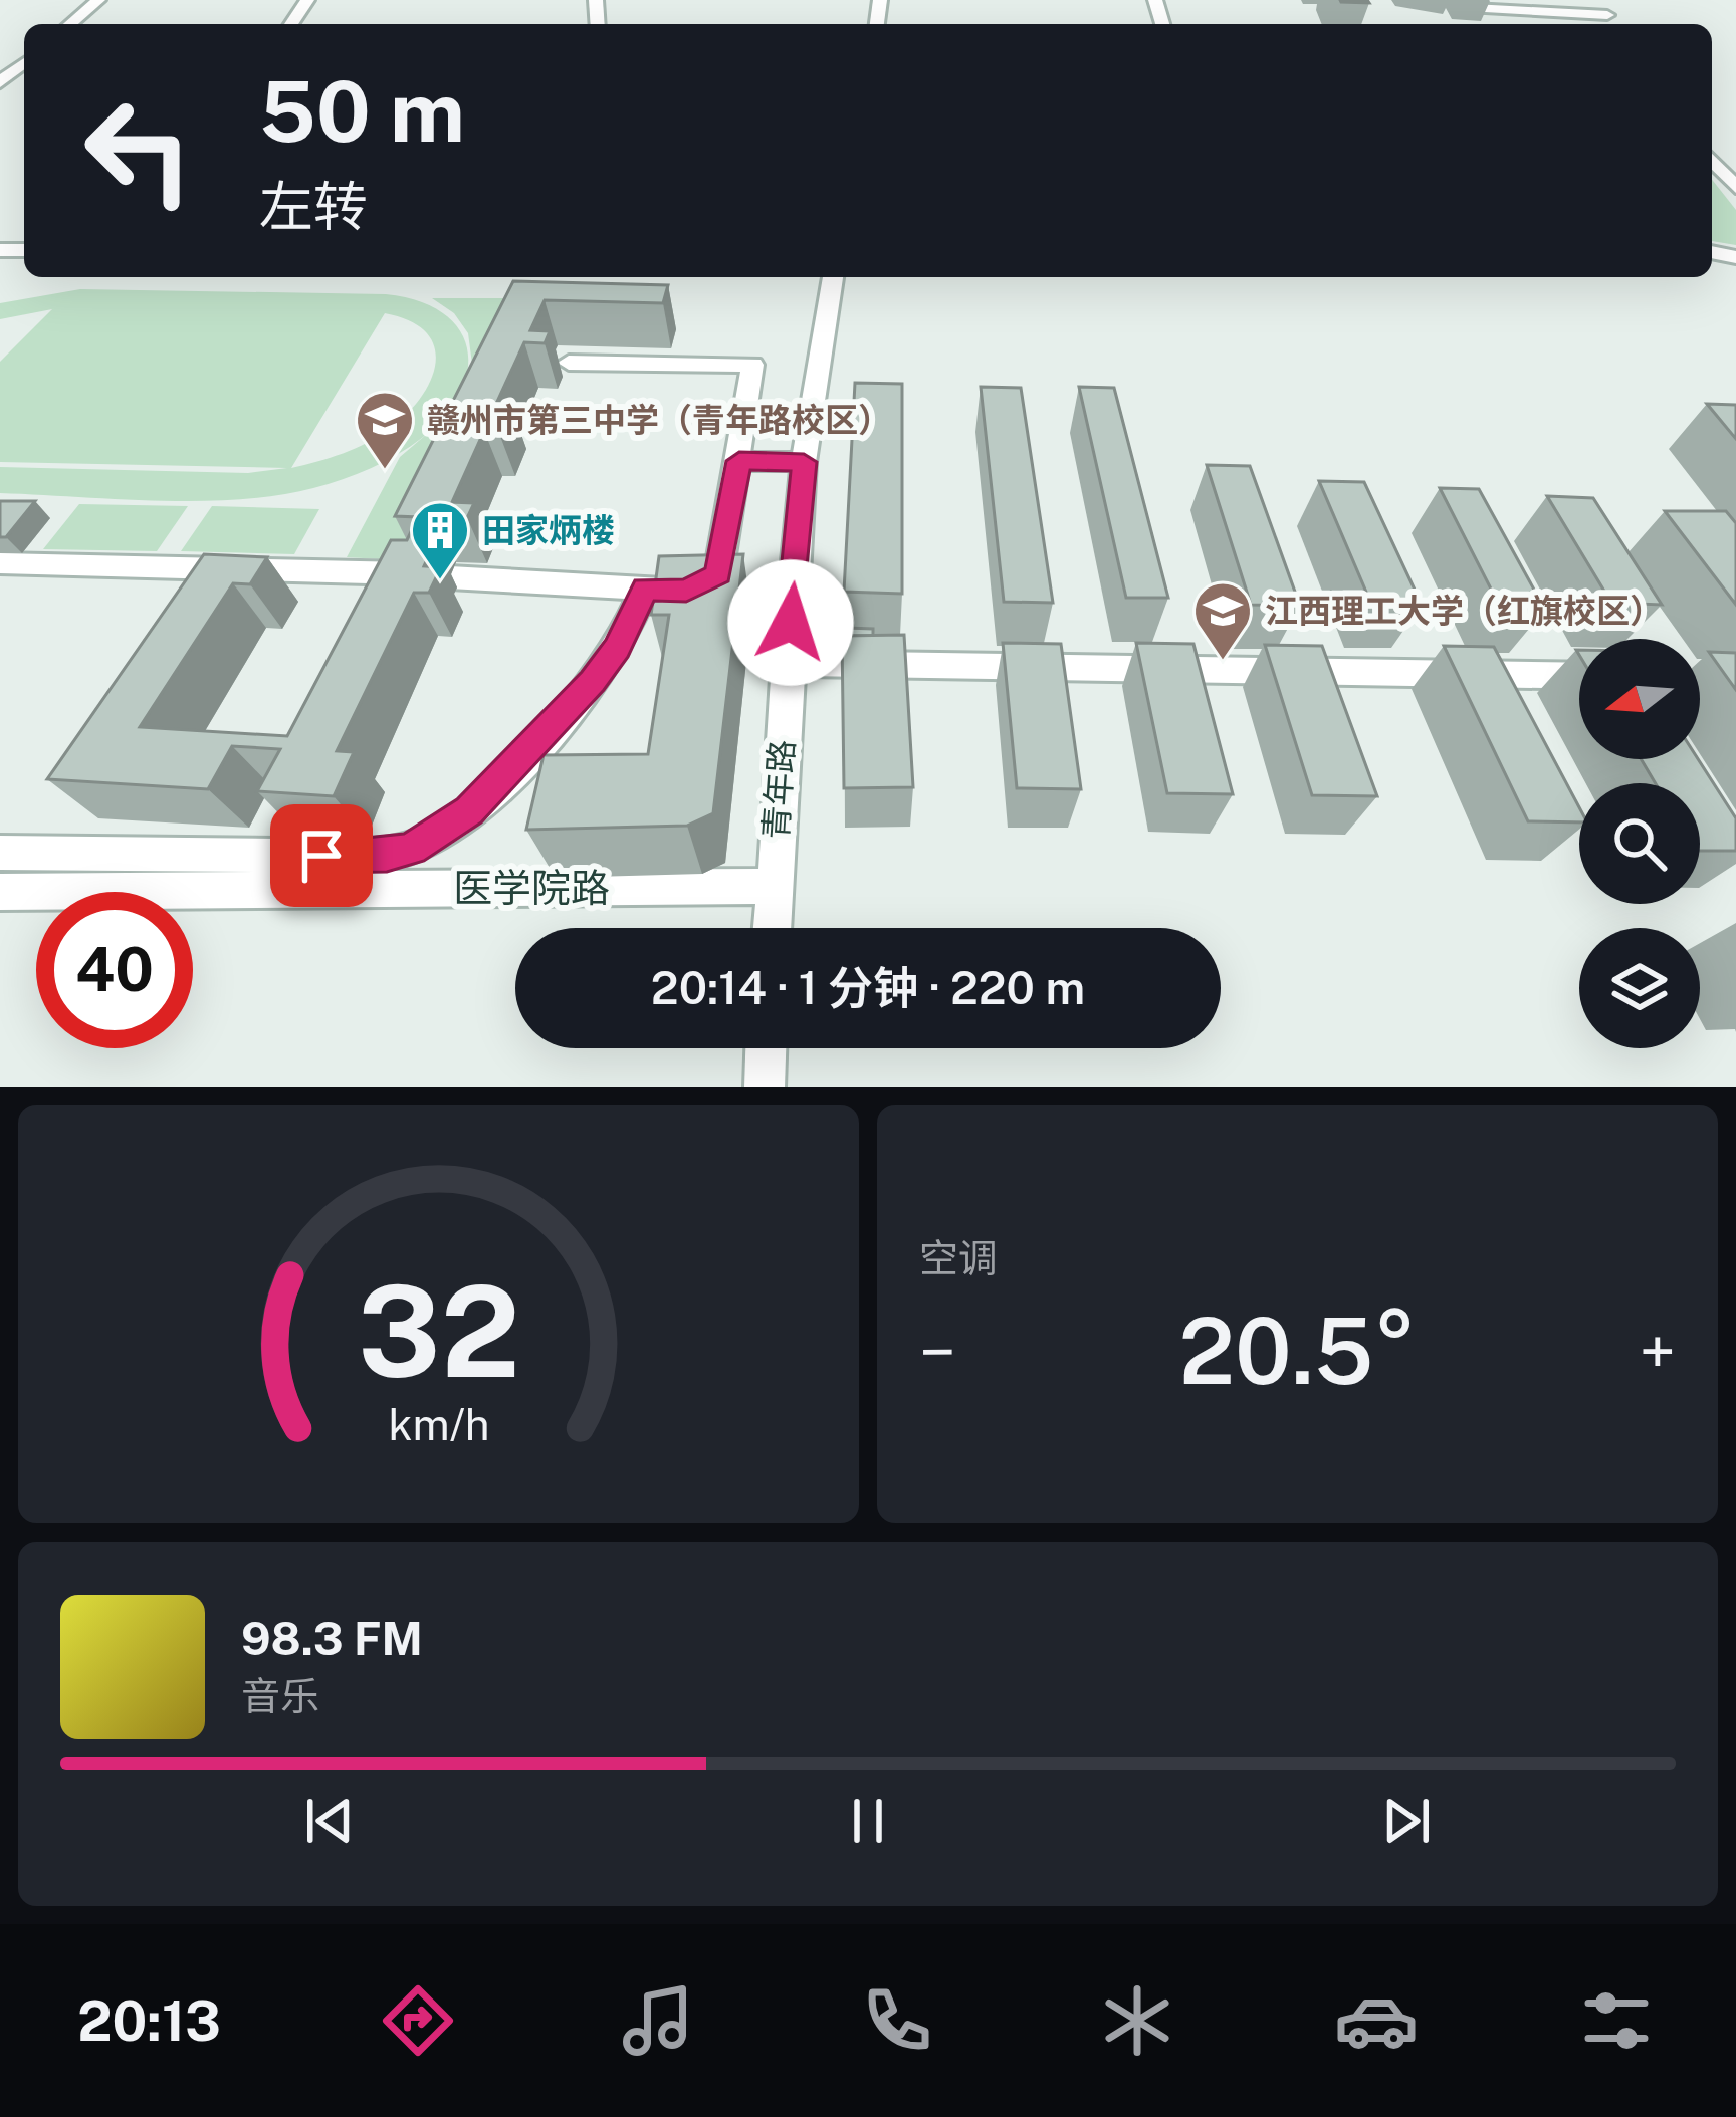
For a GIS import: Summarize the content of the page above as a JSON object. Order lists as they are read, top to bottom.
{
  "streets": {
    "street": ["青年路", "医学院路"]
  },
  "crossings": [
    ["青年路", "医学院路"]
  ],
  "places": {
    "school or university": ["赣州市第三中学（青年路校区）", "江西理工大学（红旗校区）"],
    "building": ["田家炳楼"]
  },
  "north": "left",
  "page": {
    "turn": ["50 m", "左转"],
    "limit": "40",
    "trip": "20:14 · 1 分钟 · 220 m",
    "tile": "空调",
    "heat": ["−", "20.5°", "+"],
    "song": ["98.3 FM", "音乐"],
    "tabs": "20:13",
    "gauge": ["32", "km/h"]
  }
}
